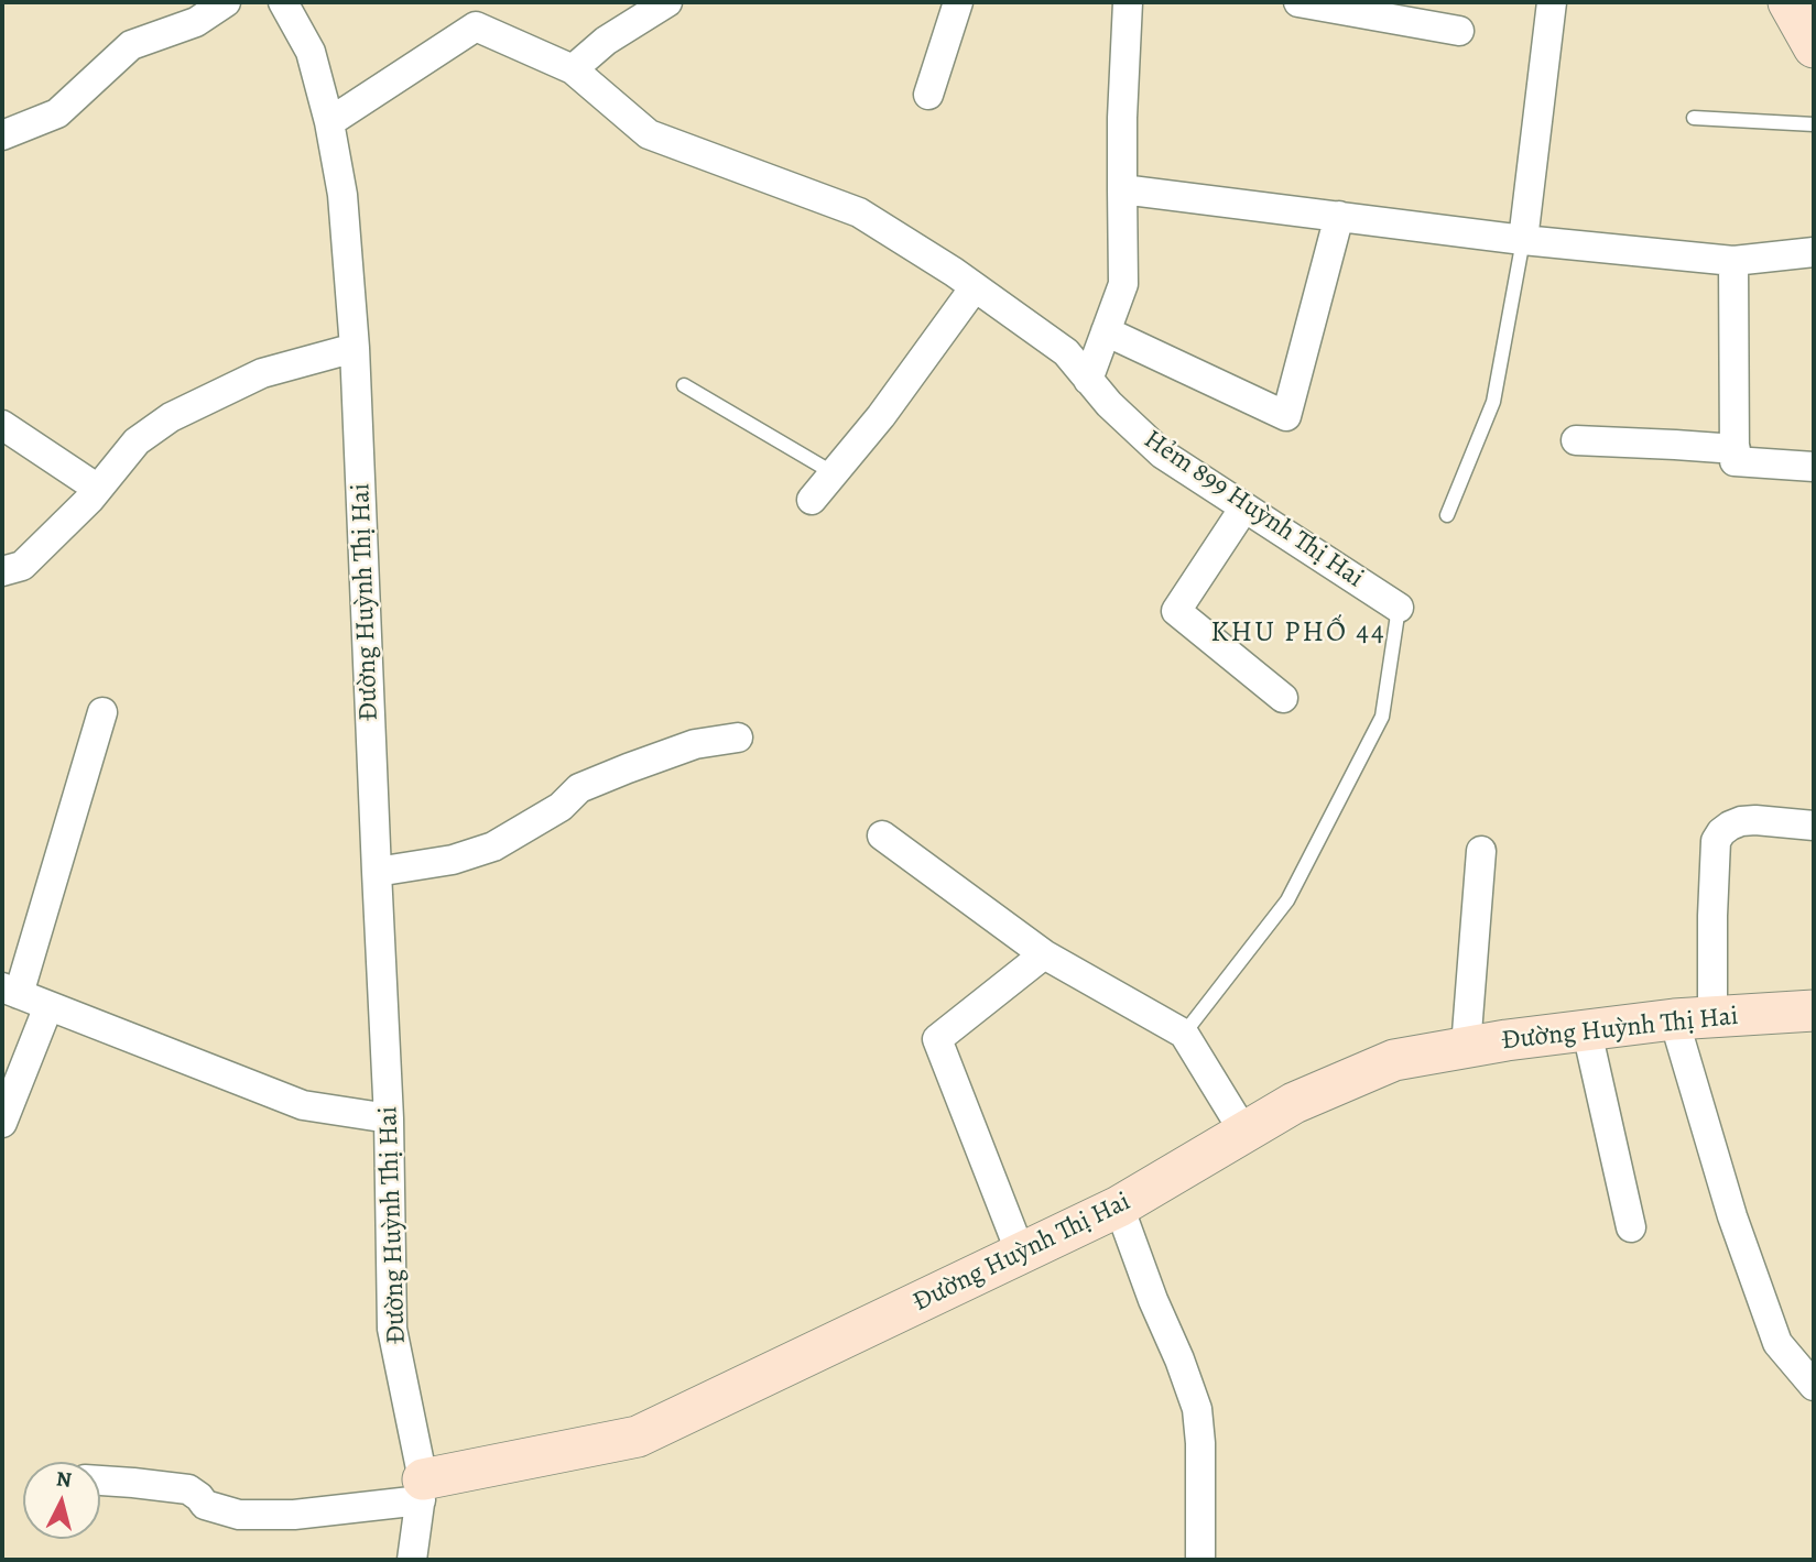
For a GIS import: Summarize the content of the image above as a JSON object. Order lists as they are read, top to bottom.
{
  "streets": {
    "street": ["Hẻm 899 Huỳnh Thị Hai", "Đường Huỳnh Thị Hai"]
  },
  "crossings": [
    ["Hẻm 899 Huỳnh Thị Hai", "Đường Huỳnh Thị Hai"]
  ],
  "districts": ["KHU PHỐ 44"],
  "north": "top"
}
